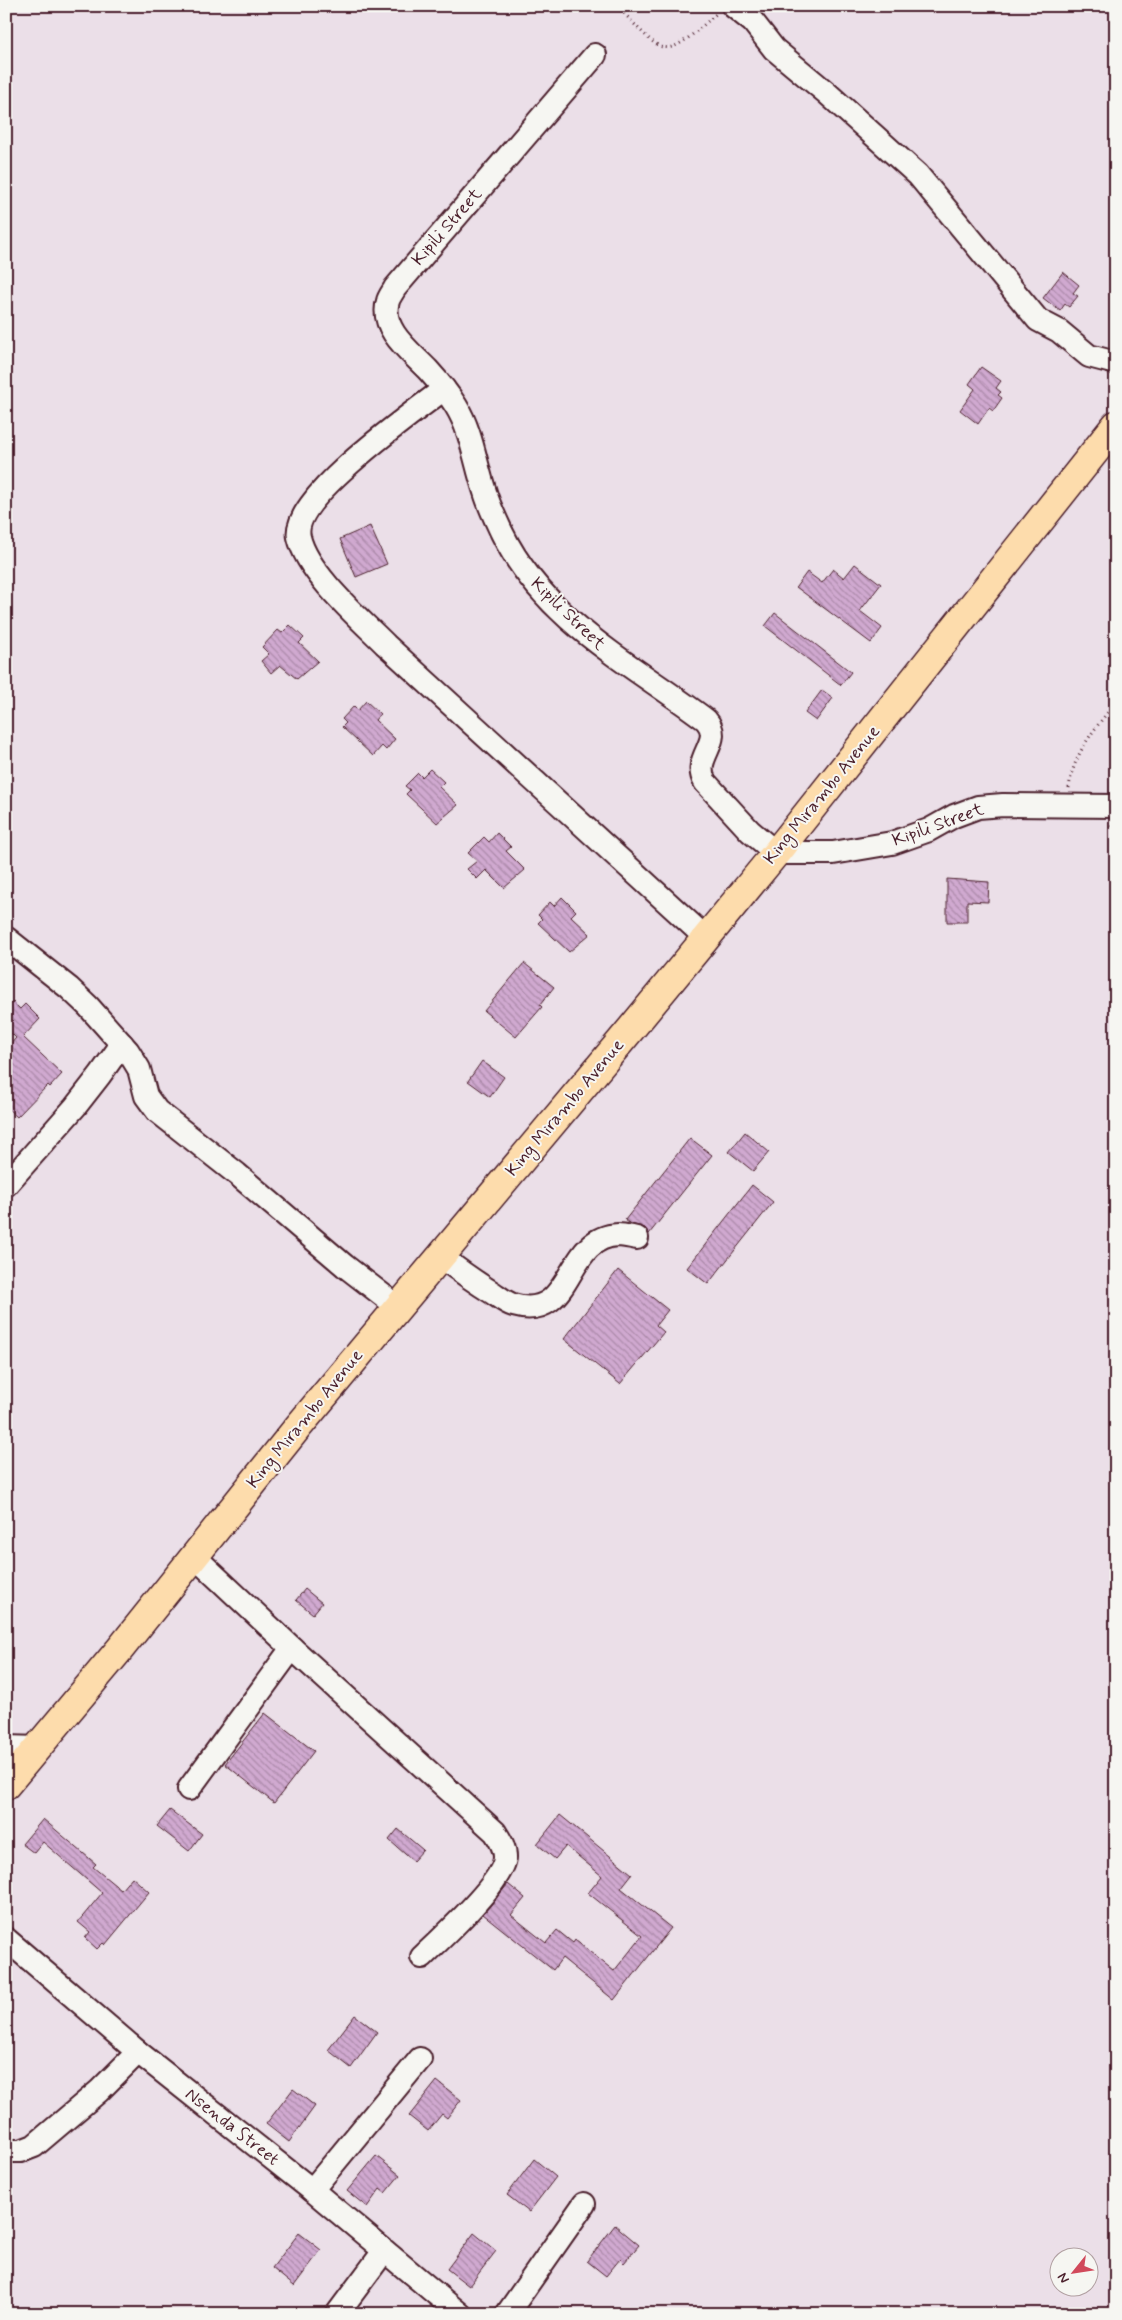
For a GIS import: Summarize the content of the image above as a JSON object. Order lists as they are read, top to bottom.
{
  "streets": {
    "main road": ["King Mirambo Avenue"],
    "street": ["Kipili Street", "Nsenda Street"]
  },
  "crossings": [
    ["Kipili Street", "King Mirambo Avenue"]
  ],
  "north": "bottom left"
}
